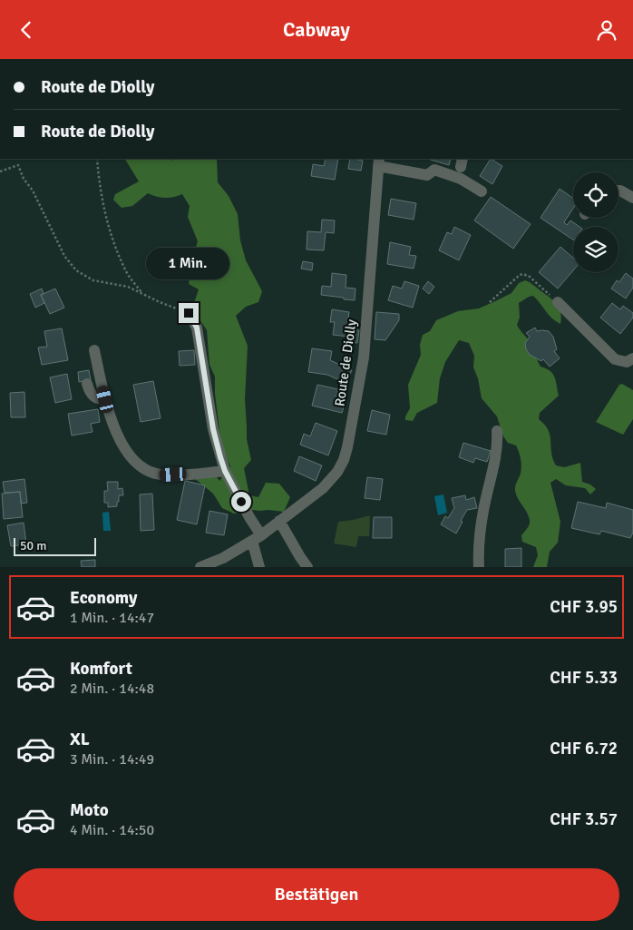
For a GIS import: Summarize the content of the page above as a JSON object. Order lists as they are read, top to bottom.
{
  "streets": {
    "street": ["Route de Diolly"]
  },
  "scale_bar": "50 m",
  "page": {
    "header": "Cabway",
    "banner": ["Route de Diolly", "Route de Diolly"],
    "bubble": "1 Min.",
    "scale": "50 m",
    "list": [
      {
        "name": "Economy",
        "note": "1 Min. · 14:47",
        "value": "CHF 3.95"
      },
      {
        "name": "Komfort",
        "note": "2 Min. · 14:48",
        "value": "CHF 5.33"
      },
      {
        "name": "XL",
        "note": "3 Min. · 14:49",
        "value": "CHF 6.72"
      },
      {
        "name": "Moto",
        "note": "4 Min. · 14:50",
        "value": "CHF 3.57"
      }
    ],
    "buttons": "Bestätigen"
  }
}
